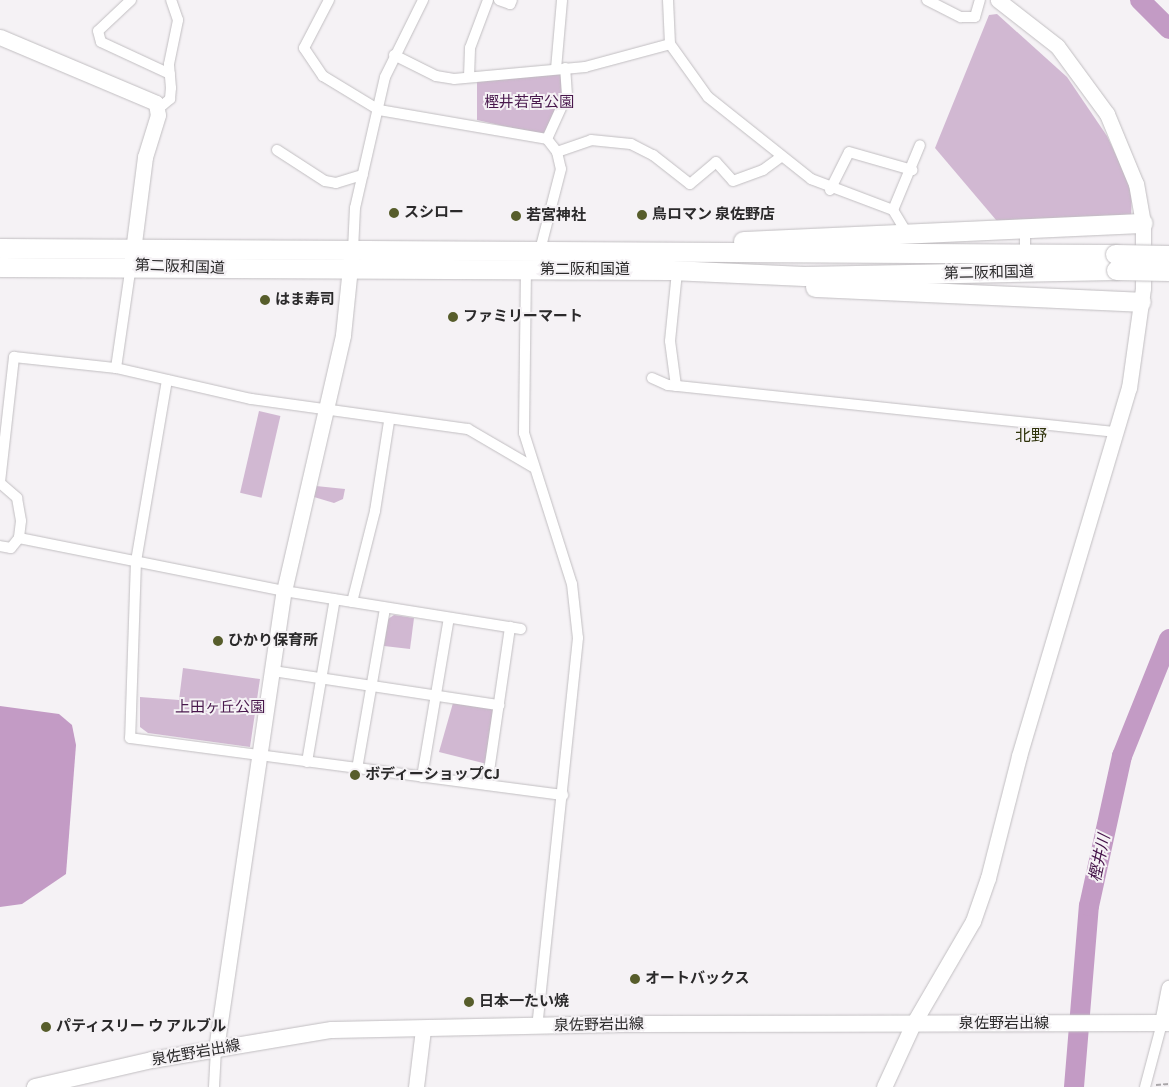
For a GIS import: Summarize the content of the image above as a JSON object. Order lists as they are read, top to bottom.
{
  "streets": {
    "highway": ["第二阪和国道"],
    "main road": ["泉佐野岩出線"]
  },
  "districts": ["北野"],
  "water": ["樫井川"],
  "parks": ["樫井若宮公園", "上田ヶ丘公園"],
  "places": [
    "スシロー",
    "鳥ロマン 泉佐野店",
    "若宮神社",
    "はま寿司",
    "ファミリーマート",
    "ひかり保育所",
    "ボディーショップCJ",
    "オートバックス",
    "日本一たい焼",
    "パティスリー ウ アルブル"
  ]
}
